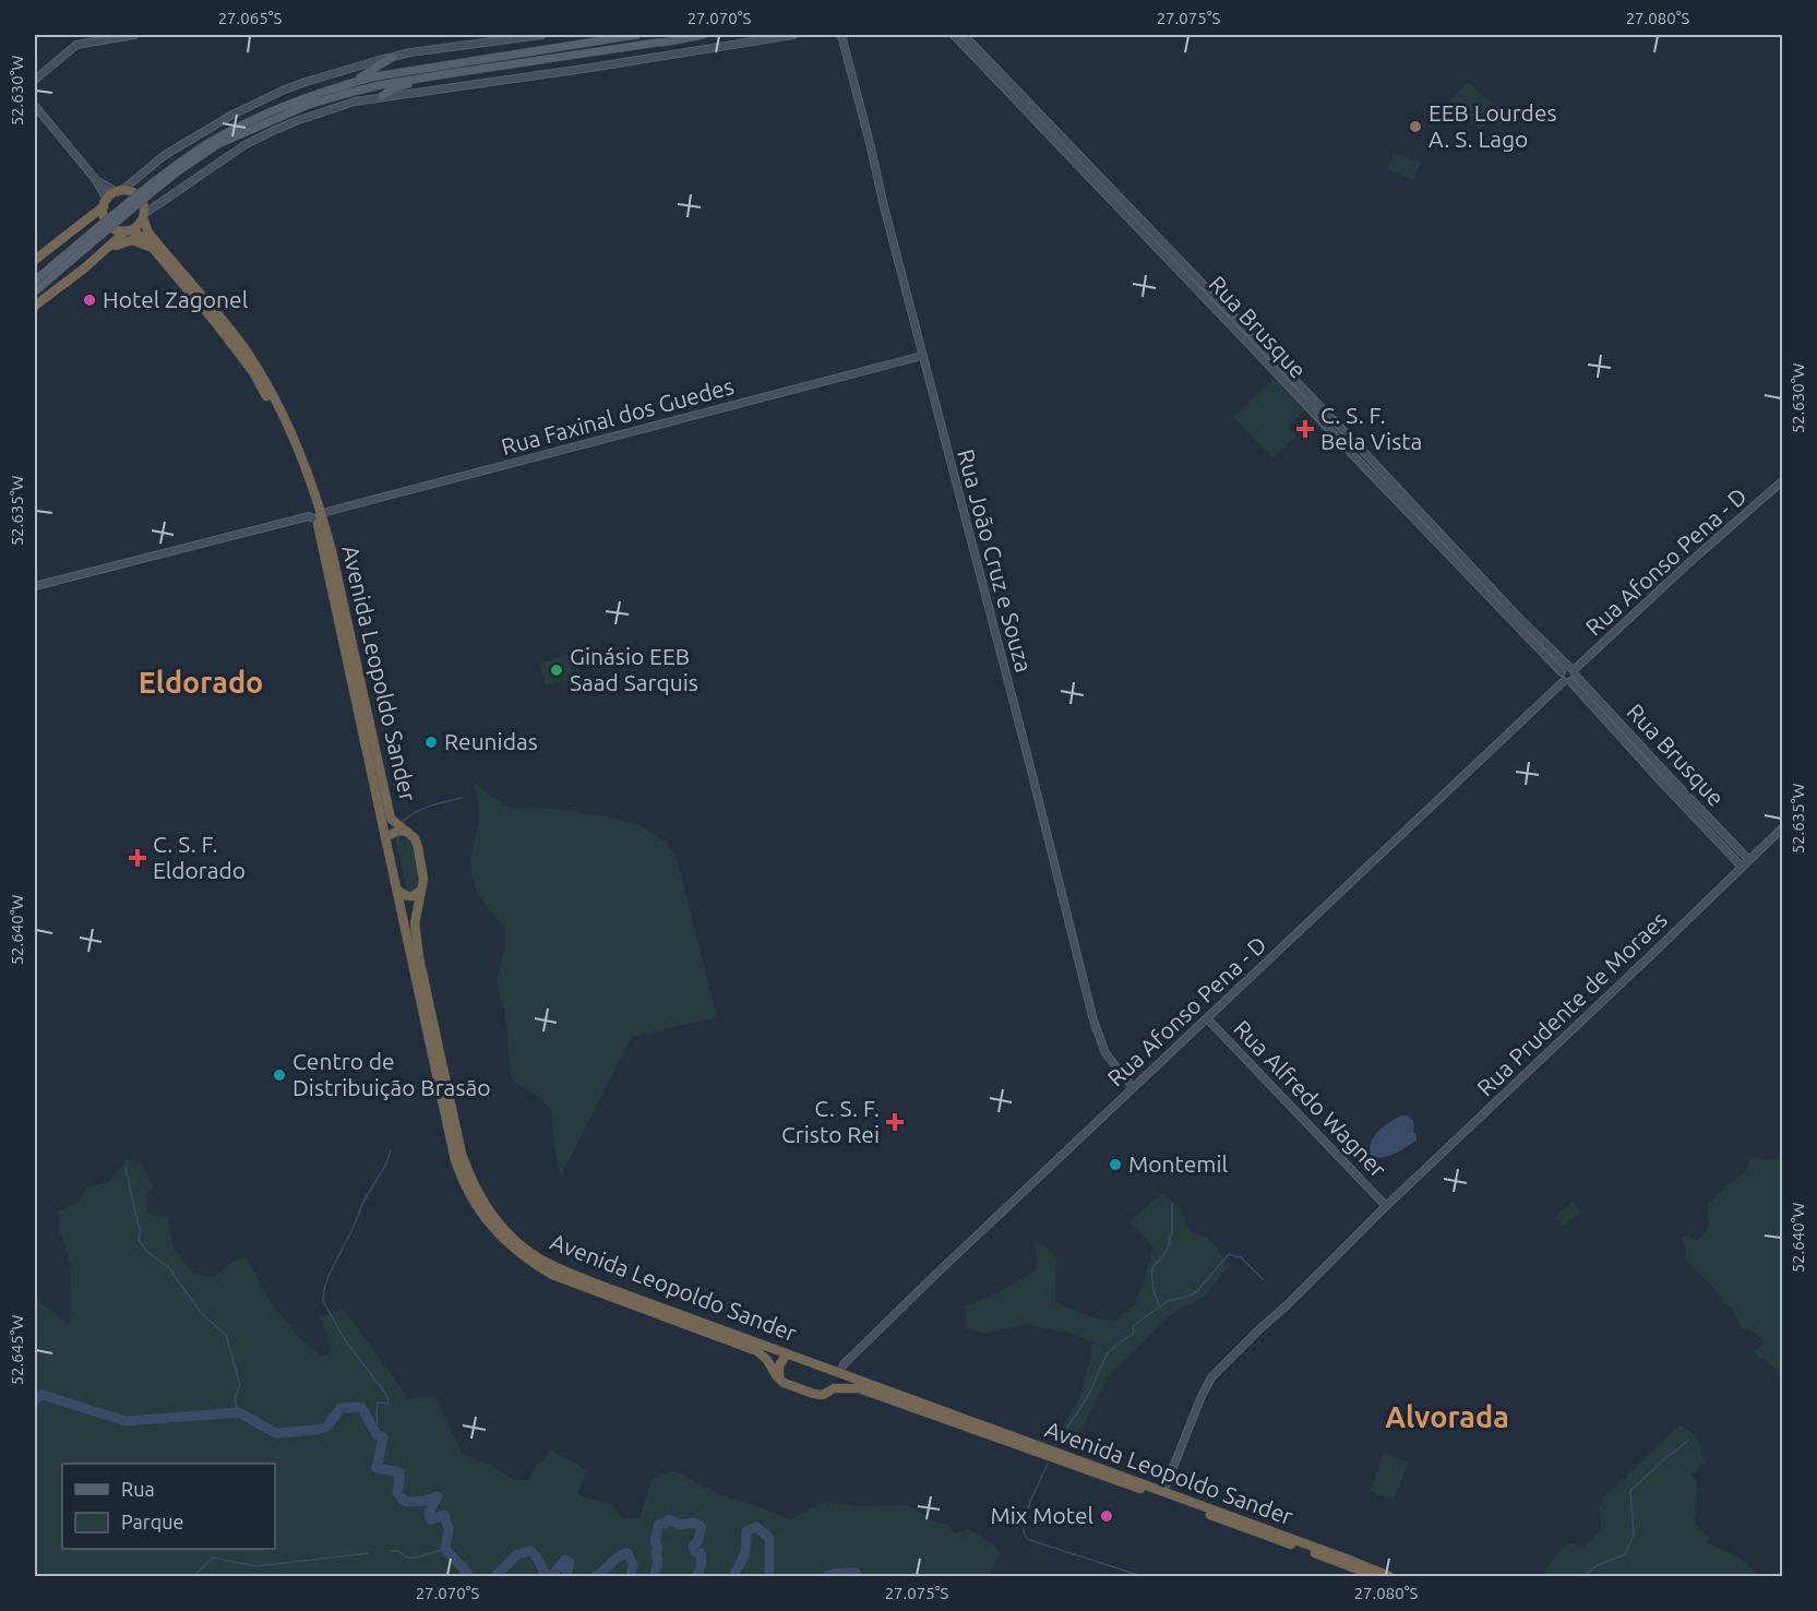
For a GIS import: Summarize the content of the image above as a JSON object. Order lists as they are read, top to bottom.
{
  "streets": {
    "highway": ["Avenida Leopoldo Sander"],
    "street": [
      "Rua Brusque",
      "Rua Faxinal dos Guedes",
      "Rua João Cruz e Souza",
      "Rua Afonso Pena - D",
      "Rua Prudente de Moraes",
      "Rua Alfredo Wagner"
    ]
  },
  "crossings": [
    ["Rua Brusque", "Rua Afonso Pena - D"],
    ["Rua Brusque", "Rua Prudente de Moraes"],
    ["Rua Faxinal dos Guedes", "Rua João Cruz e Souza"],
    ["Rua Faxinal dos Guedes", "Avenida Leopoldo Sander"],
    ["Rua João Cruz e Souza", "Rua Afonso Pena - D"],
    ["Rua Afonso Pena - D", "Avenida Leopoldo Sander"],
    ["Rua Afonso Pena - D", "Rua Alfredo Wagner"],
    ["Avenida Leopoldo Sander", "Rua Prudente de Moraes"],
    ["Rua Prudente de Moraes", "Rua Alfredo Wagner"]
  ],
  "districts": ["Eldorado", "Alvorada"],
  "places": {
    "other": [
      "EEB Lourdes A. S. Lago",
      "Hotel Zagonel",
      "Ginásio EEB Saad Sarquis",
      "Reunidas",
      "Centro de Distribuição Brasão",
      "Montemil",
      "Mix Motel"
    ],
    "health": ["C. S. F. Bela Vista", "C. S. F. Eldorado", "C. S. F. Cristo Rei"]
  },
  "legend": ["Rua", "Parque"],
  "coordinates": [
    "27.065°S",
    "27.070°S",
    "27.075°S",
    "27.080°S",
    "52.630°W",
    "52.635°W",
    "52.640°W",
    "52.645°W"
  ]
}
